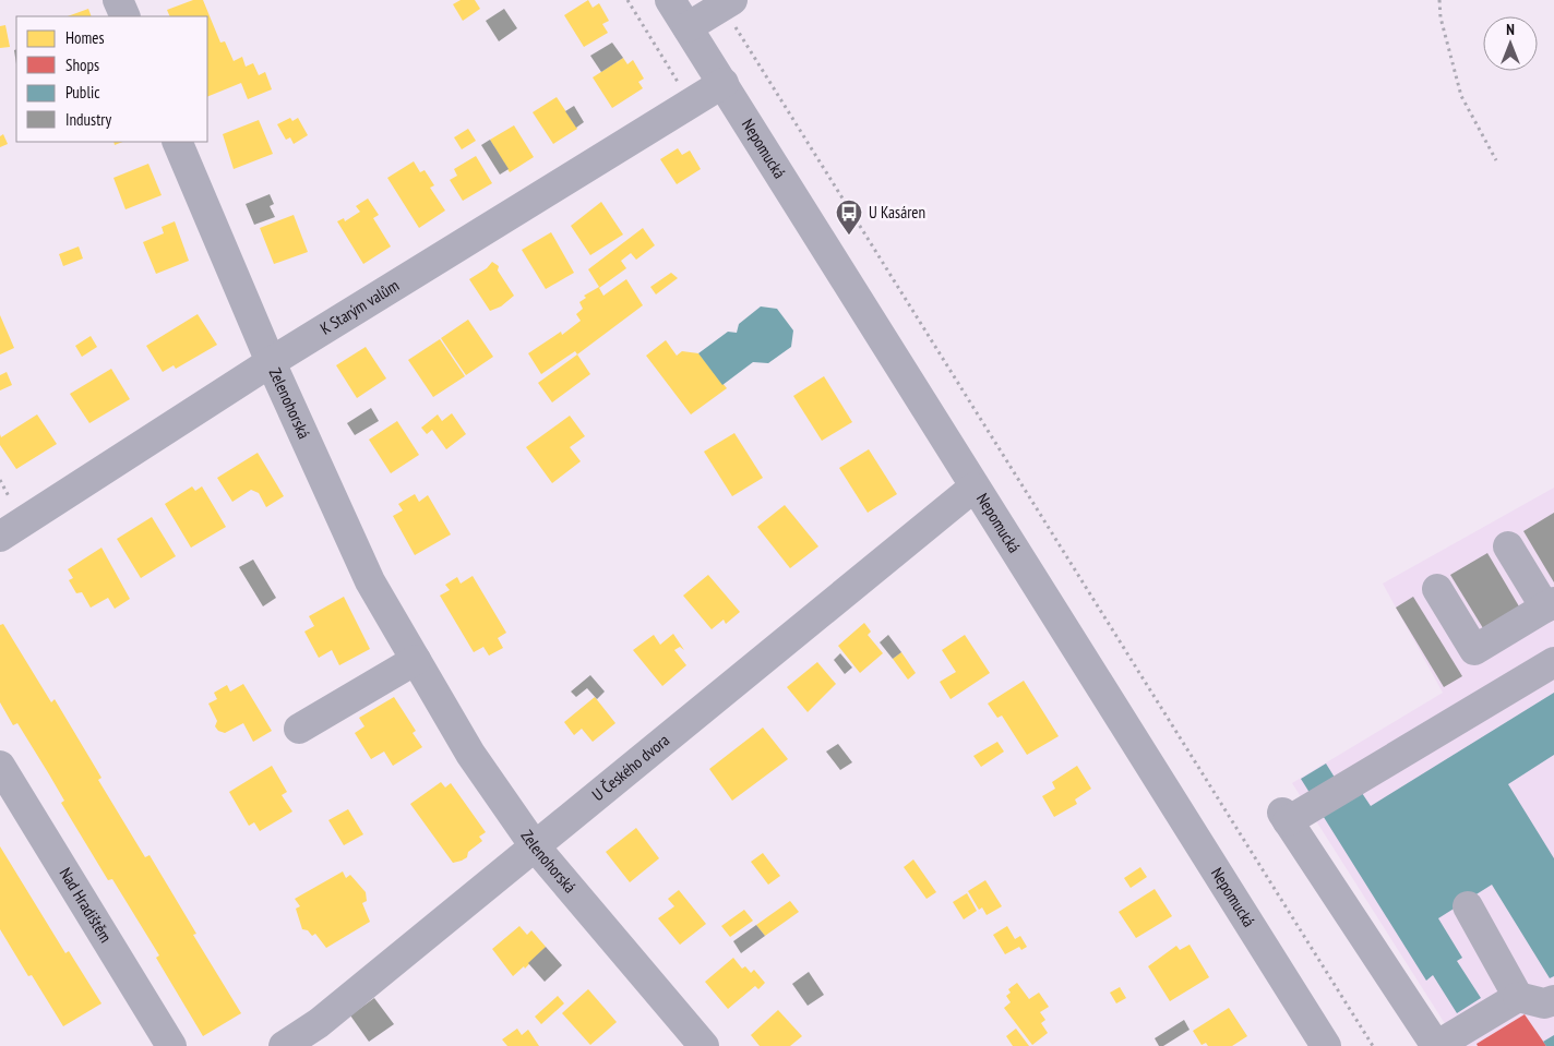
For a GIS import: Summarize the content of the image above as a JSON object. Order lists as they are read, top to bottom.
{
  "streets": {
    "street": [
      "Nepomucká",
      "K Starým valům",
      "Zelenohorská",
      "U Českého dvora",
      "Nad Hradištěm"
    ]
  },
  "crossings": [
    ["Nepomucká", "K Starým valům"],
    ["Nepomucká", "U Českého dvora"],
    ["K Starým valům", "Zelenohorská"],
    ["Zelenohorská", "U Českého dvora"]
  ],
  "places": {
    "bus stop": ["U Kasáren"]
  },
  "legend": [
    "Homes",
    "Shops",
    "Public",
    "Industry"
  ],
  "north": "top"
}
